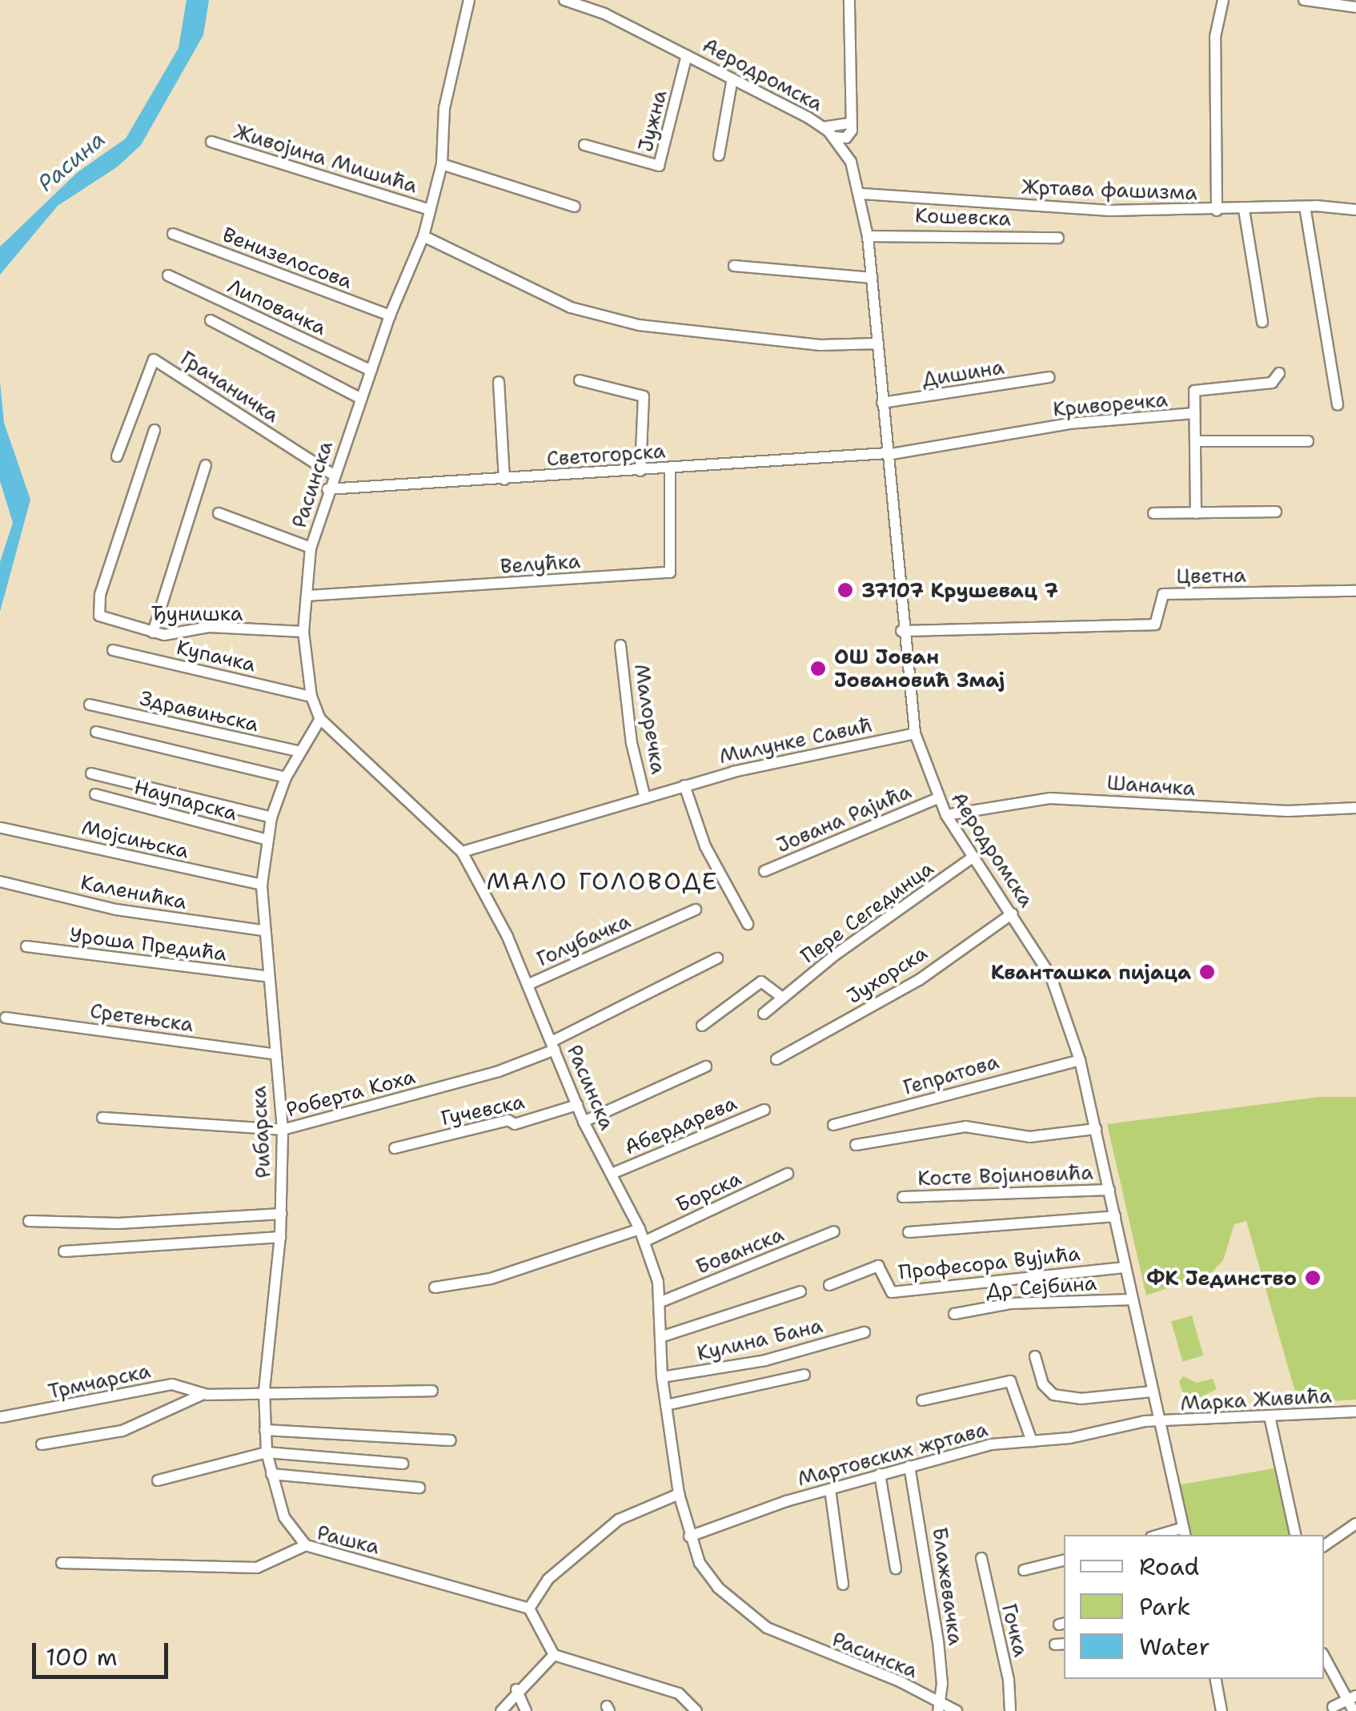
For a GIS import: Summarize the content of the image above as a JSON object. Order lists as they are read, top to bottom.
{
  "streets": {
    "street": [
      "Аеродромска",
      "Јужна",
      "Живојина Мишића",
      "Жртава фашизма",
      "Кошевска",
      "Венизелосова",
      "Липовачка",
      "Дишина",
      "Грачаничка",
      "Криворечка",
      "Светогорска",
      "Расинска",
      "Велућка",
      "Цветна",
      "Ђунишка",
      "Купачка",
      "Здравињска",
      "Малоречка",
      "Милунке Савић",
      "Шаначка",
      "Наупарска",
      "Јована Рајића",
      "Мојсињска",
      "Каленићка",
      "Пере Сегединца",
      "Голубачка",
      "Уроша Предића",
      "Јухорска",
      "Сретењска",
      "Гепратова",
      "Роберта Коха",
      "Гучевска",
      "Абердарева",
      "Рибарска",
      "Косте Војиновића",
      "Борска",
      "Бованска",
      "Професора Вујића",
      "Др Сејбина",
      "Кулина Бана",
      "Трмчарска",
      "Марка Живића",
      "Мартовских жртава",
      "Рашка",
      "Блажевачка",
      "Гочка"
    ]
  },
  "crossings": [
    ["Аеродромска", "Јужна"],
    ["Аеродромска", "Жртава фашизма"],
    ["Аеродромска", "Кошевска"],
    ["Аеродромска", "Дишина"],
    ["Аеродромска", "Криворечка"],
    ["Аеродромска", "Светогорска"],
    ["Аеродромска", "Цветна"],
    ["Аеродромска", "Милунке Савић"],
    ["Аеродромска", "Шаначка"],
    ["Аеродромска", "Јована Рајића"],
    ["Аеродромска", "Пере Сегединца"],
    ["Аеродромска", "Јухорска"],
    ["Аеродромска", "Гепратова"],
    ["Аеродромска", "Косте Војиновића"],
    ["Аеродромска", "Професора Вујића"],
    ["Аеродромска", "Др Сејбина"],
    ["Аеродромска", "Марка Живића"],
    ["Аеродромска", "Мартовских жртава"],
    ["Живојина Мишића", "Расинска"],
    ["Венизелосова", "Расинска"],
    ["Липовачка", "Расинска"],
    ["Грачаничка", "Расинска"],
    ["Криворечка", "Светогорска"],
    ["Светогорска", "Расинска"],
    ["Светогорска", "Велућка"],
    ["Расинска", "Велућка"],
    ["Расинска", "Ђунишка"],
    ["Расинска", "Купачка"],
    ["Расинска", "Милунке Савић"],
    ["Расинска", "Голубачка"],
    ["Расинска", "Роберта Коха"],
    ["Расинска", "Гучевска"],
    ["Расинска", "Абердарева"],
    ["Расинска", "Рибарска"],
    ["Расинска", "Борска"],
    ["Расинска", "Бованска"],
    ["Расинска", "Кулина Бана"],
    ["Расинска", "Мартовских жртава"],
    ["Расинска", "Блажевачка"],
    ["Здравињска", "Рибарска"],
    ["Малоречка", "Милунке Савић"],
    ["Наупарска", "Рибарска"],
    ["Мојсињска", "Рибарска"],
    ["Каленићка", "Рибарска"],
    ["Уроша Предића", "Рибарска"],
    ["Сретењска", "Рибарска"],
    ["Роберта Коха", "Рибарска"],
    ["Рибарска", "Трмчарска"],
    ["Рибарска", "Рашка"],
    ["Марка Живића", "Мартовских жртава"],
    ["Мартовских жртава", "Блажевачка"]
  ],
  "districts": ["МАЛО ГОЛОВОДЕ"],
  "water": ["Расина"],
  "places": [
    "37107 Крушевац 7",
    "ОШ Јован Јовановић Змај",
    "Кванташка пијаца",
    "ФК Јединство"
  ],
  "legend": ["Road", "Park", "Water"],
  "scale_bar": "100 m"
}
